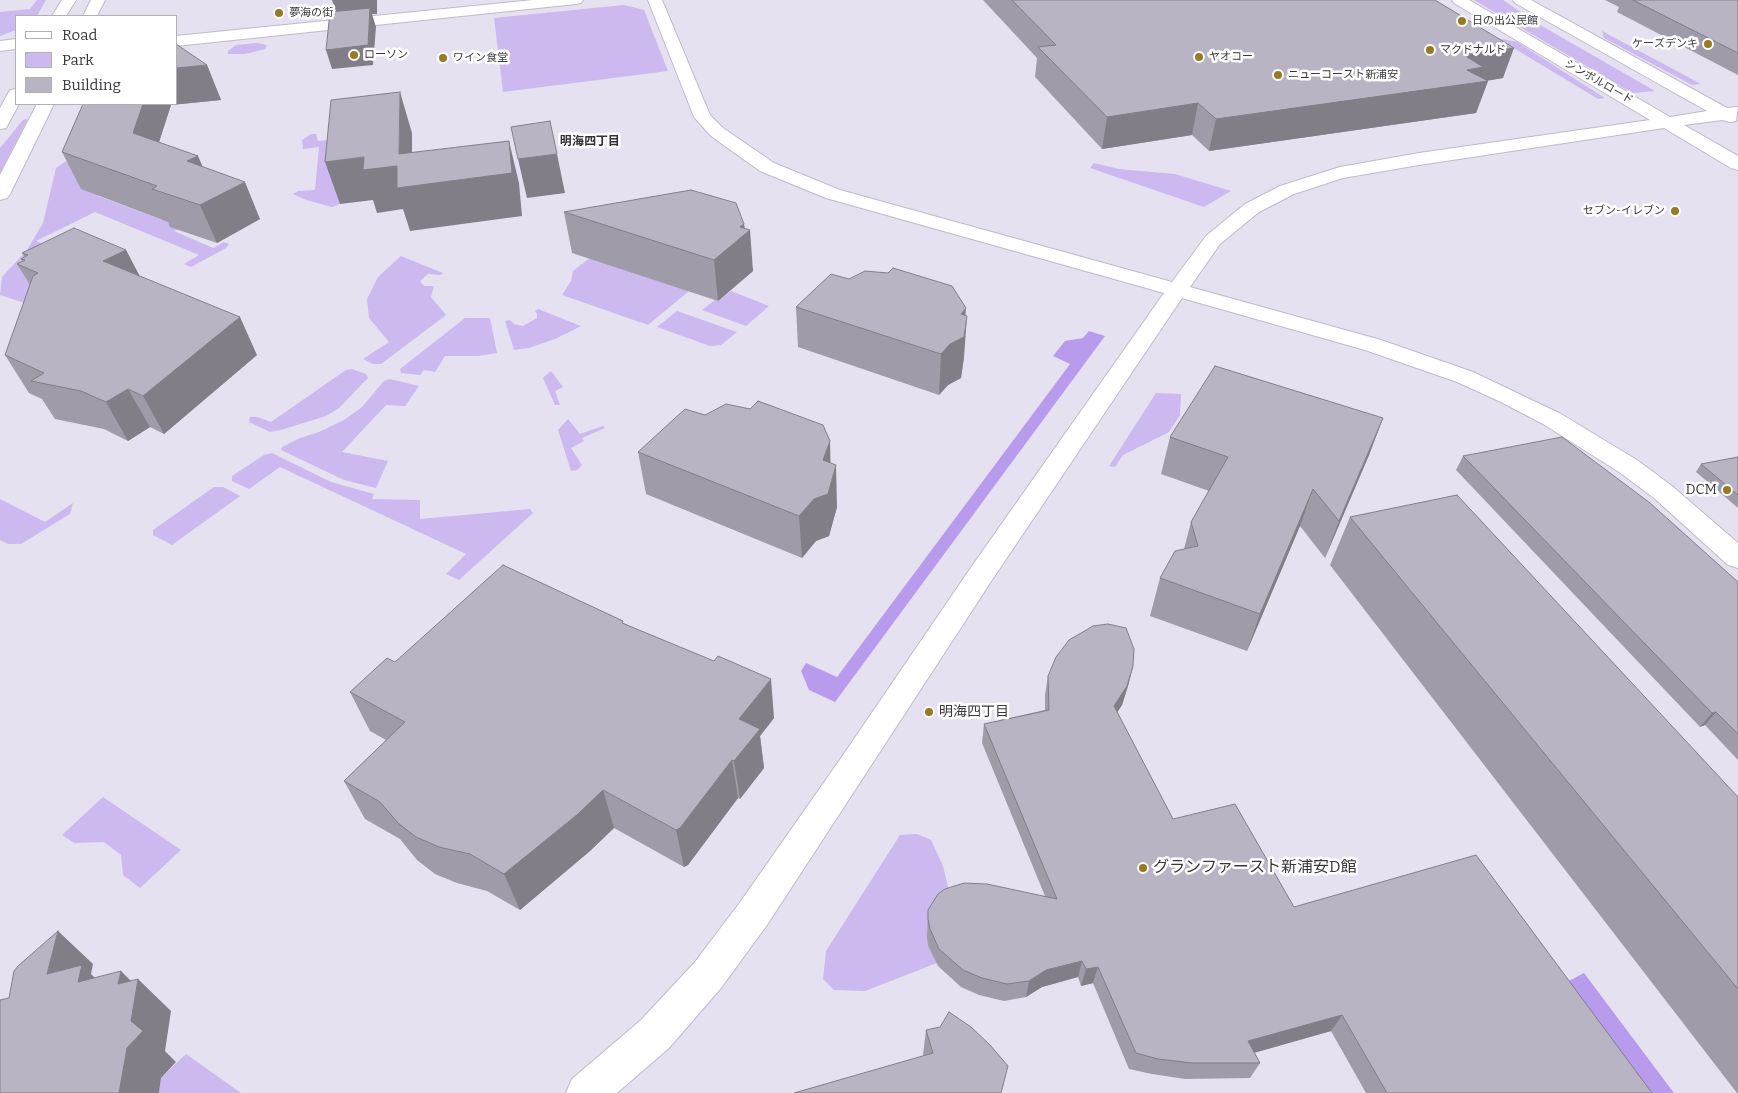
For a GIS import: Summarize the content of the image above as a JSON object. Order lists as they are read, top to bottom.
{
  "streets": {
    "street": ["シンボルロード"]
  },
  "districts": ["明海四丁目"],
  "places": [
    "夢海の街",
    "日の出公民館",
    "ケーズデンキ",
    "マクドナルド",
    "ローソン",
    "ヤオコー",
    "ワイン食堂",
    "ニューコースト新浦安",
    "セブン-イレブン",
    "DCM",
    "明海四丁目",
    "グランファースト新浦安D館"
  ],
  "legend": ["Road", "Park", "Building"]
}
